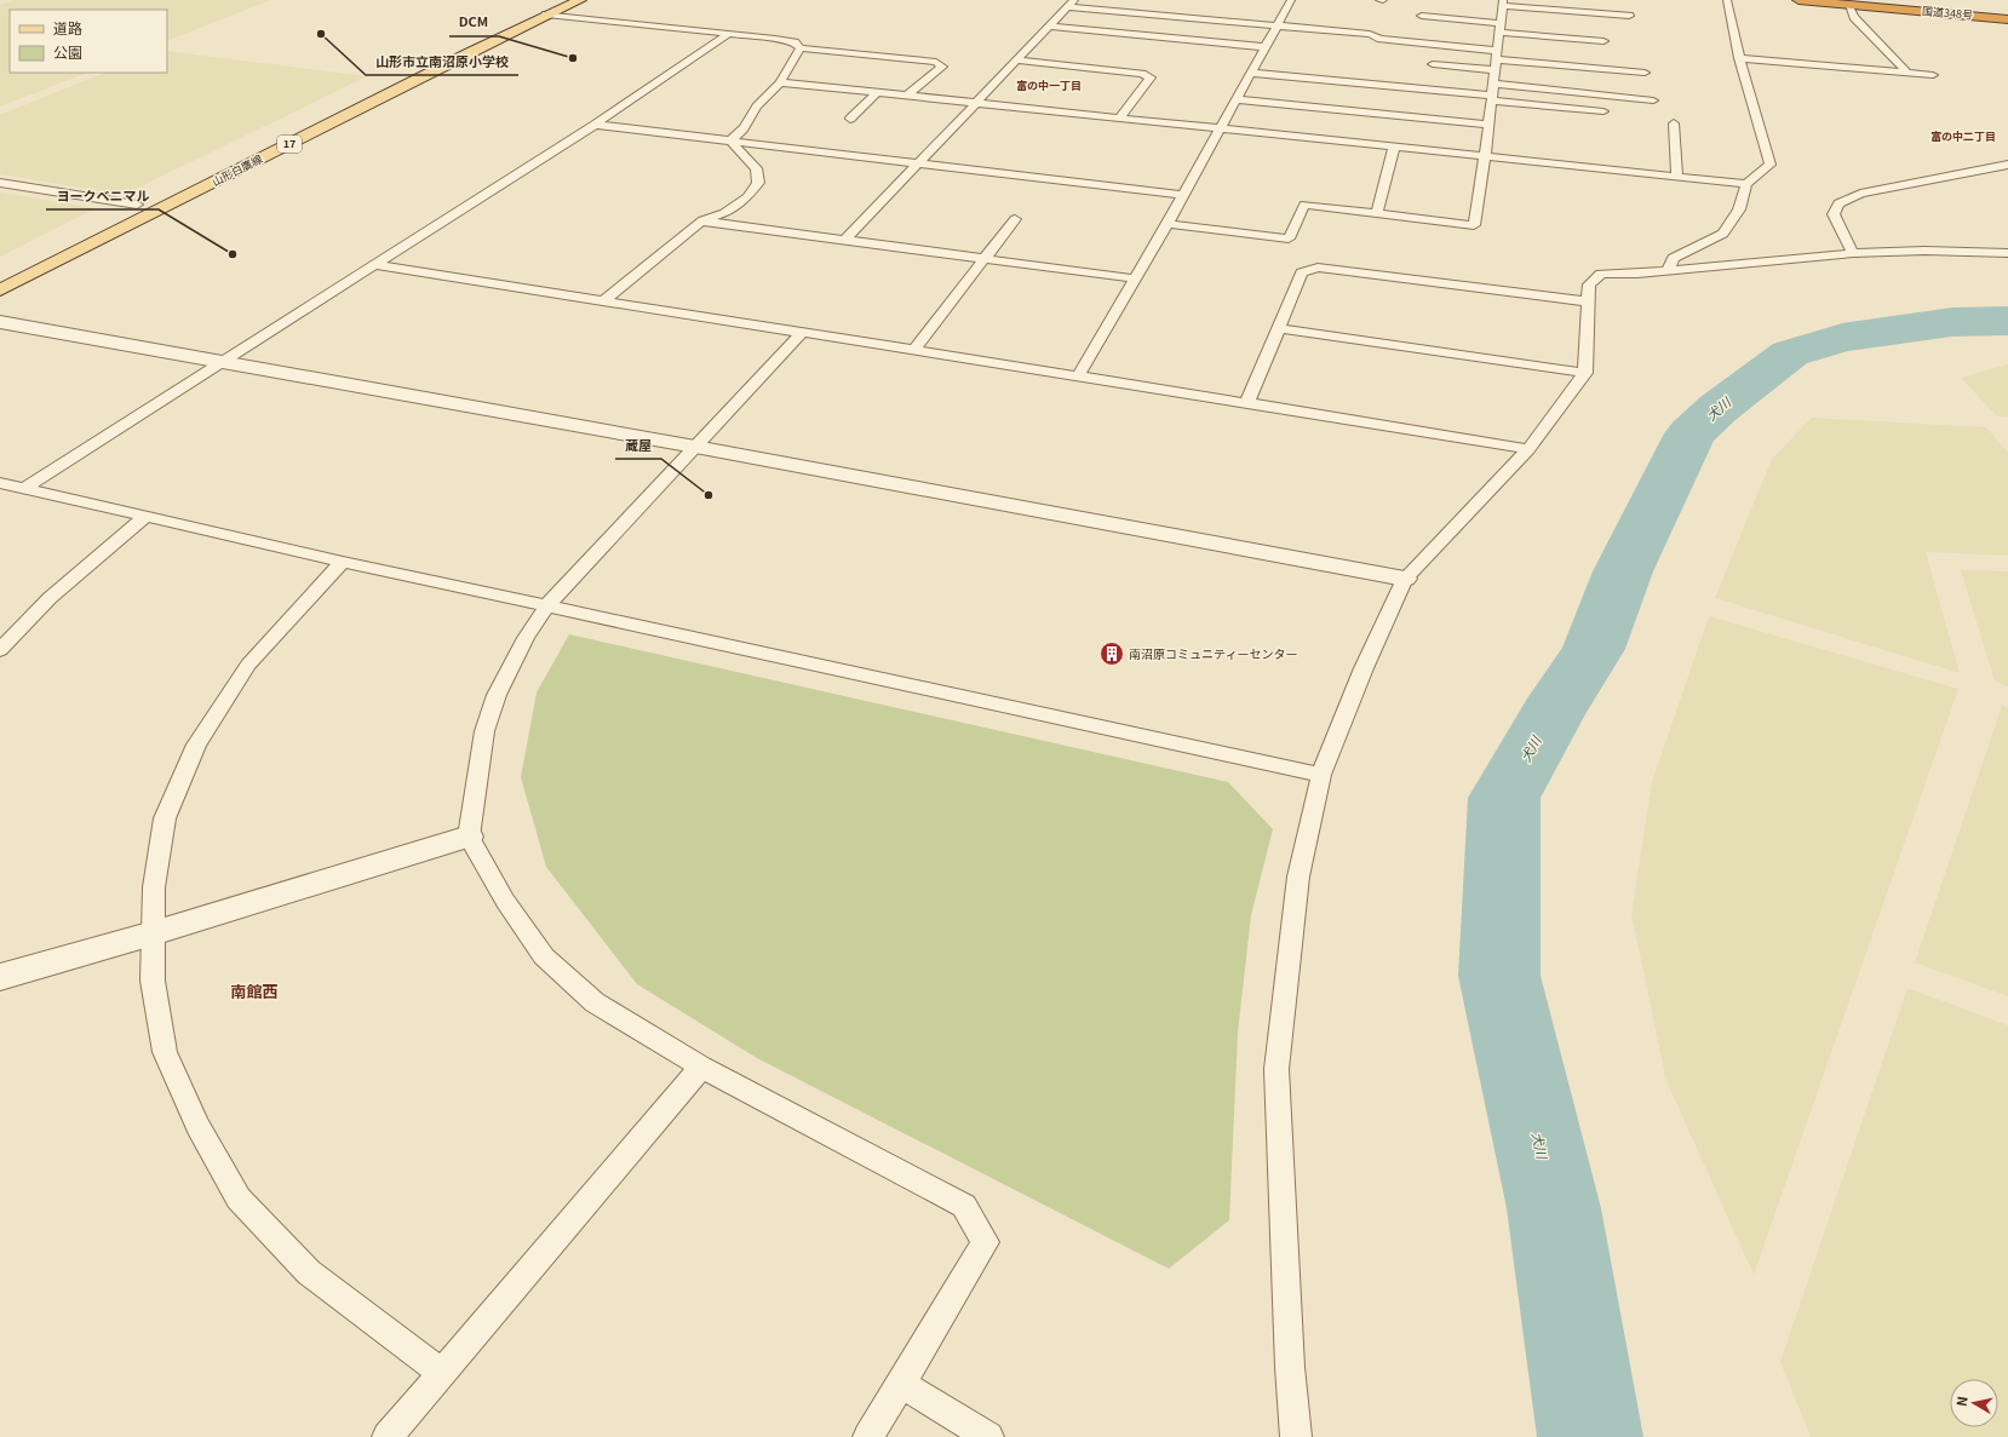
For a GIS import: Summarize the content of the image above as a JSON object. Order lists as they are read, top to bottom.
{
  "streets": {
    "highway": ["国道348号"],
    "main road": ["17", "山形白鷹線"]
  },
  "districts": ["富の中一丁目", "富の中二丁目", "南館西"],
  "water": ["犬川"],
  "places": {
    "other": [
      "山形市立南沼原小学校",
      "DCM",
      "ヨークベニマル",
      "蔵屋"
    ],
    "building": ["南沼原コミュニティーセンター"]
  },
  "legend": ["道路", "公園"],
  "north": "left"
}
